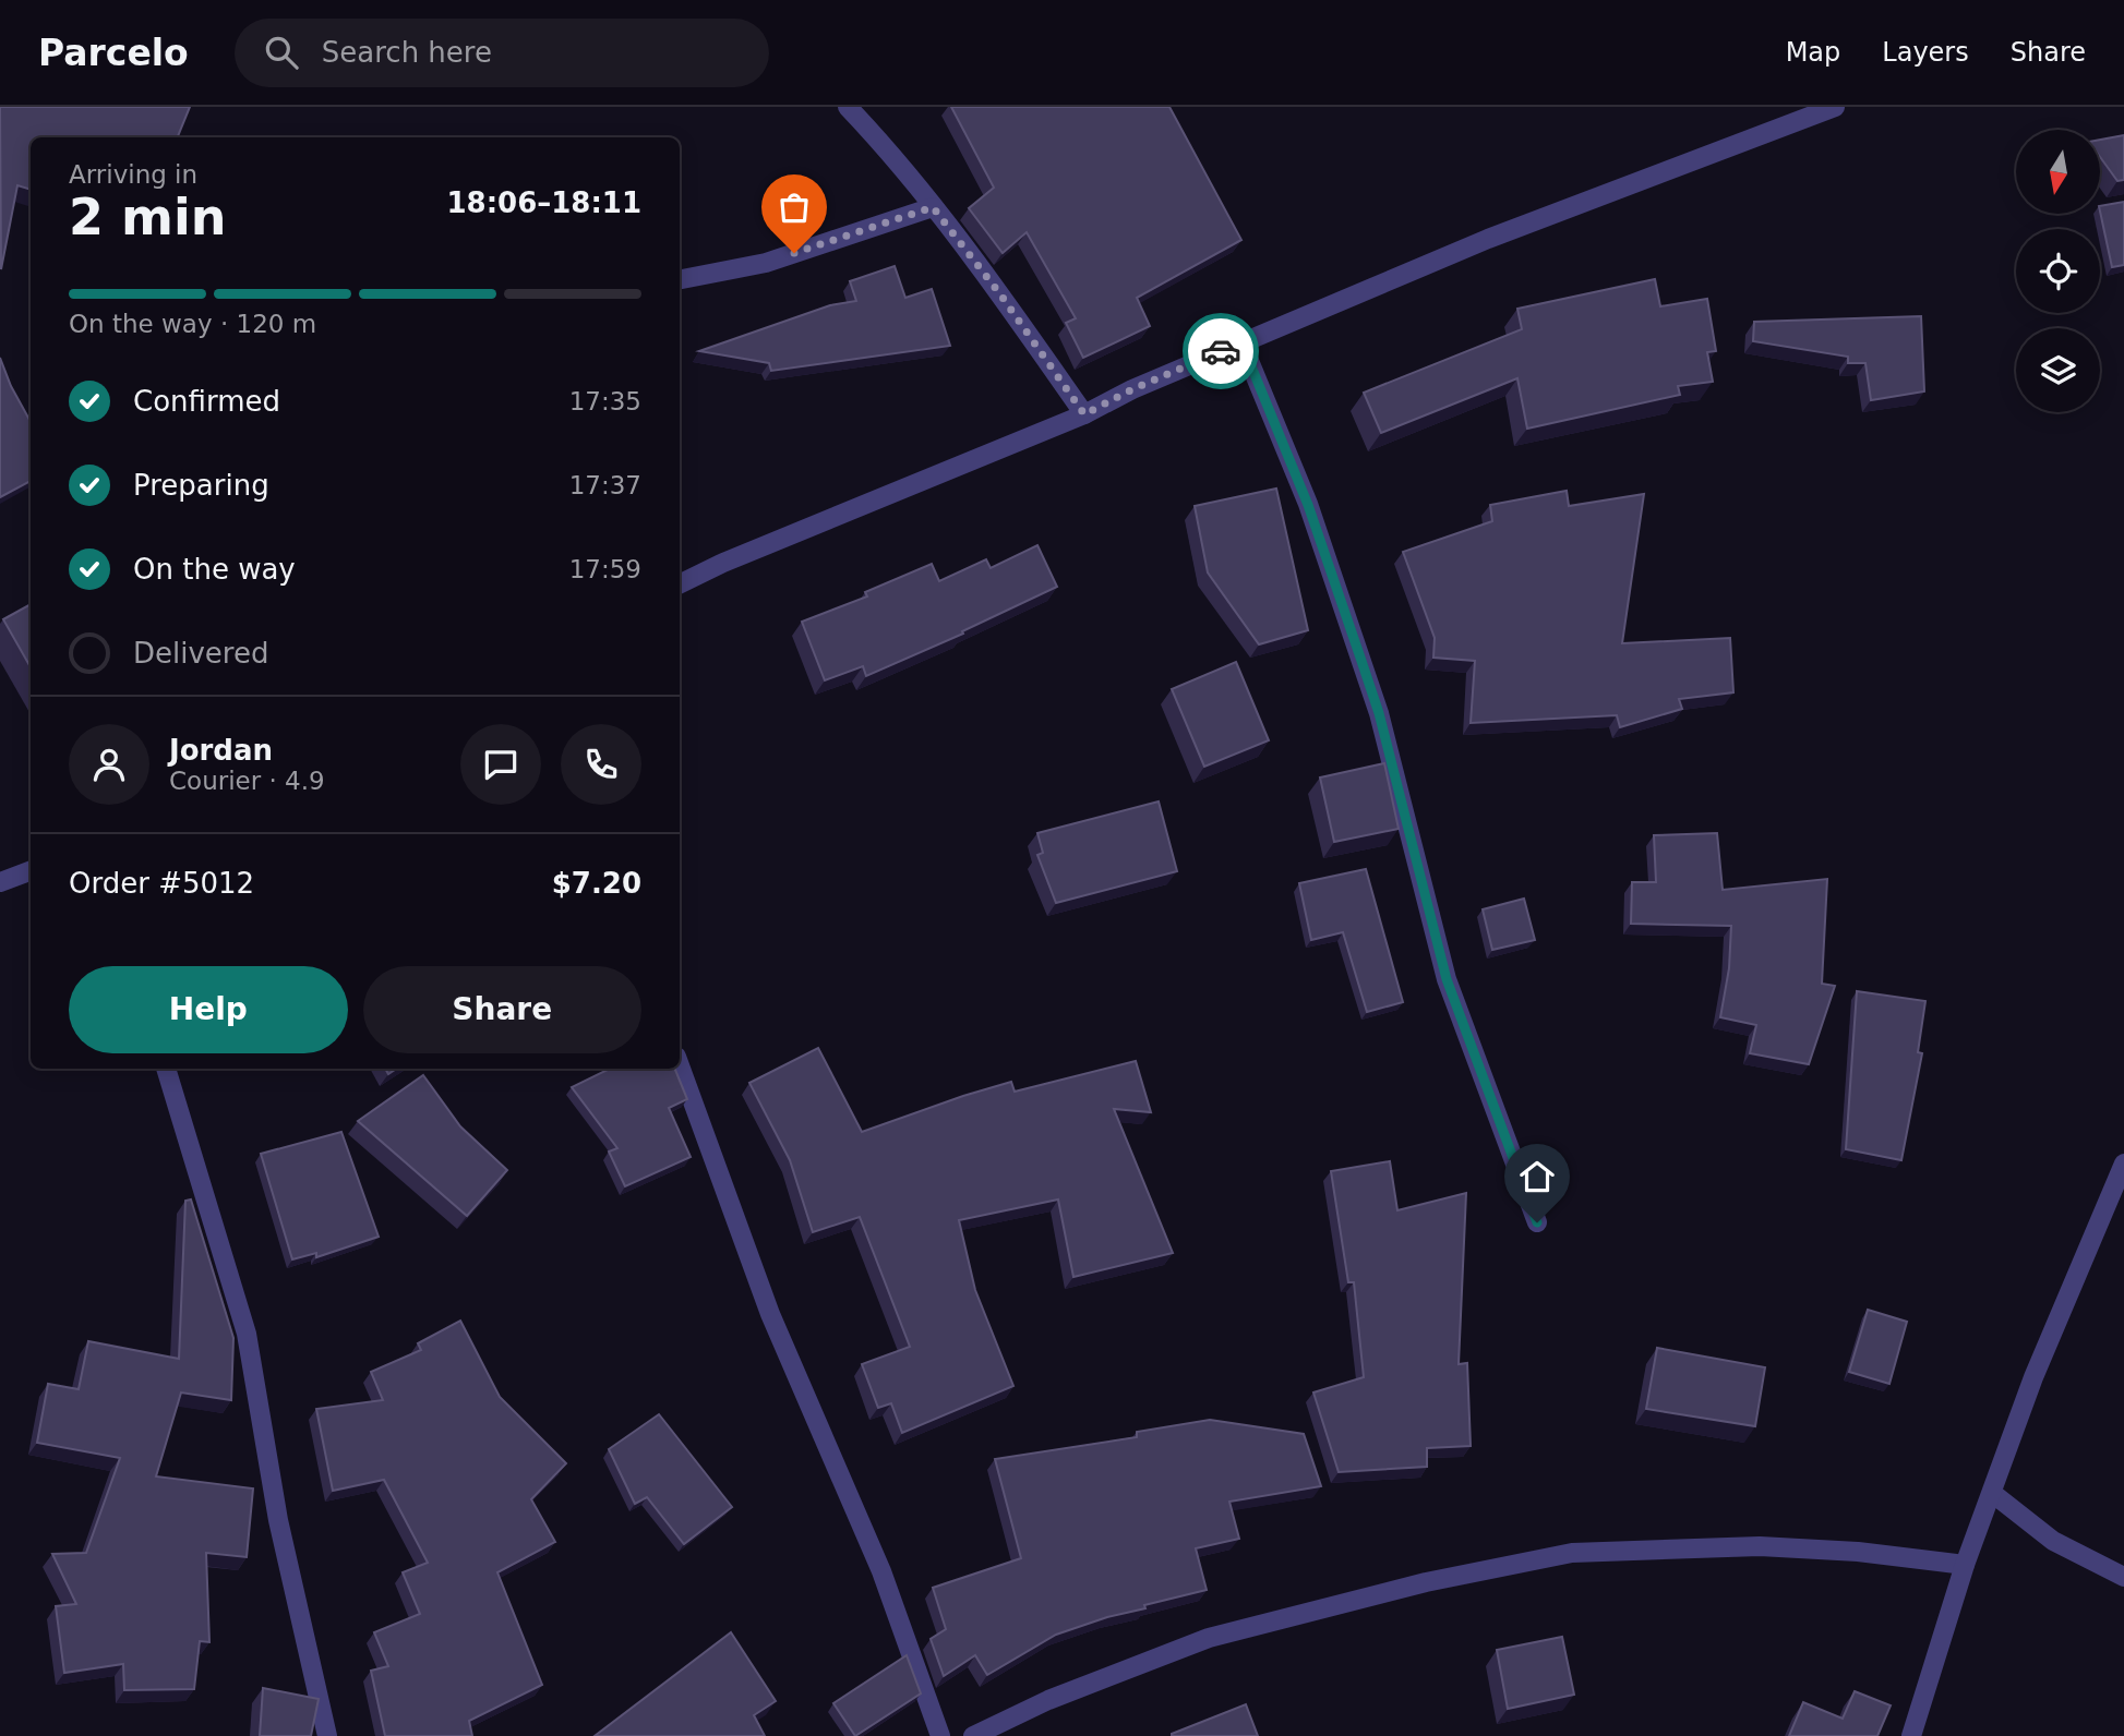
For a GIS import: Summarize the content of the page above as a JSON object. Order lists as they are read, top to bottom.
{
  "north": "bottom",
  "page": {
    "header": "Parcelo",
    "search": "Search here",
    "nav": ["Map", "Layers", "Share"],
    "heading": ["2 min", "Arriving in", "18:06–18:11"],
    "panel": [
      "Jordan",
      "Courier · 4.9",
      "Order #5012",
      "$7.20"
    ],
    "bar": "On the way · 120 m",
    "list": [
      ["Confirmed", "17:35"],
      ["Preparing", "17:37"],
      ["On the way", "17:59"],
      "Delivered"
    ],
    "buttons": ["Help", "Share"]
  }
}
